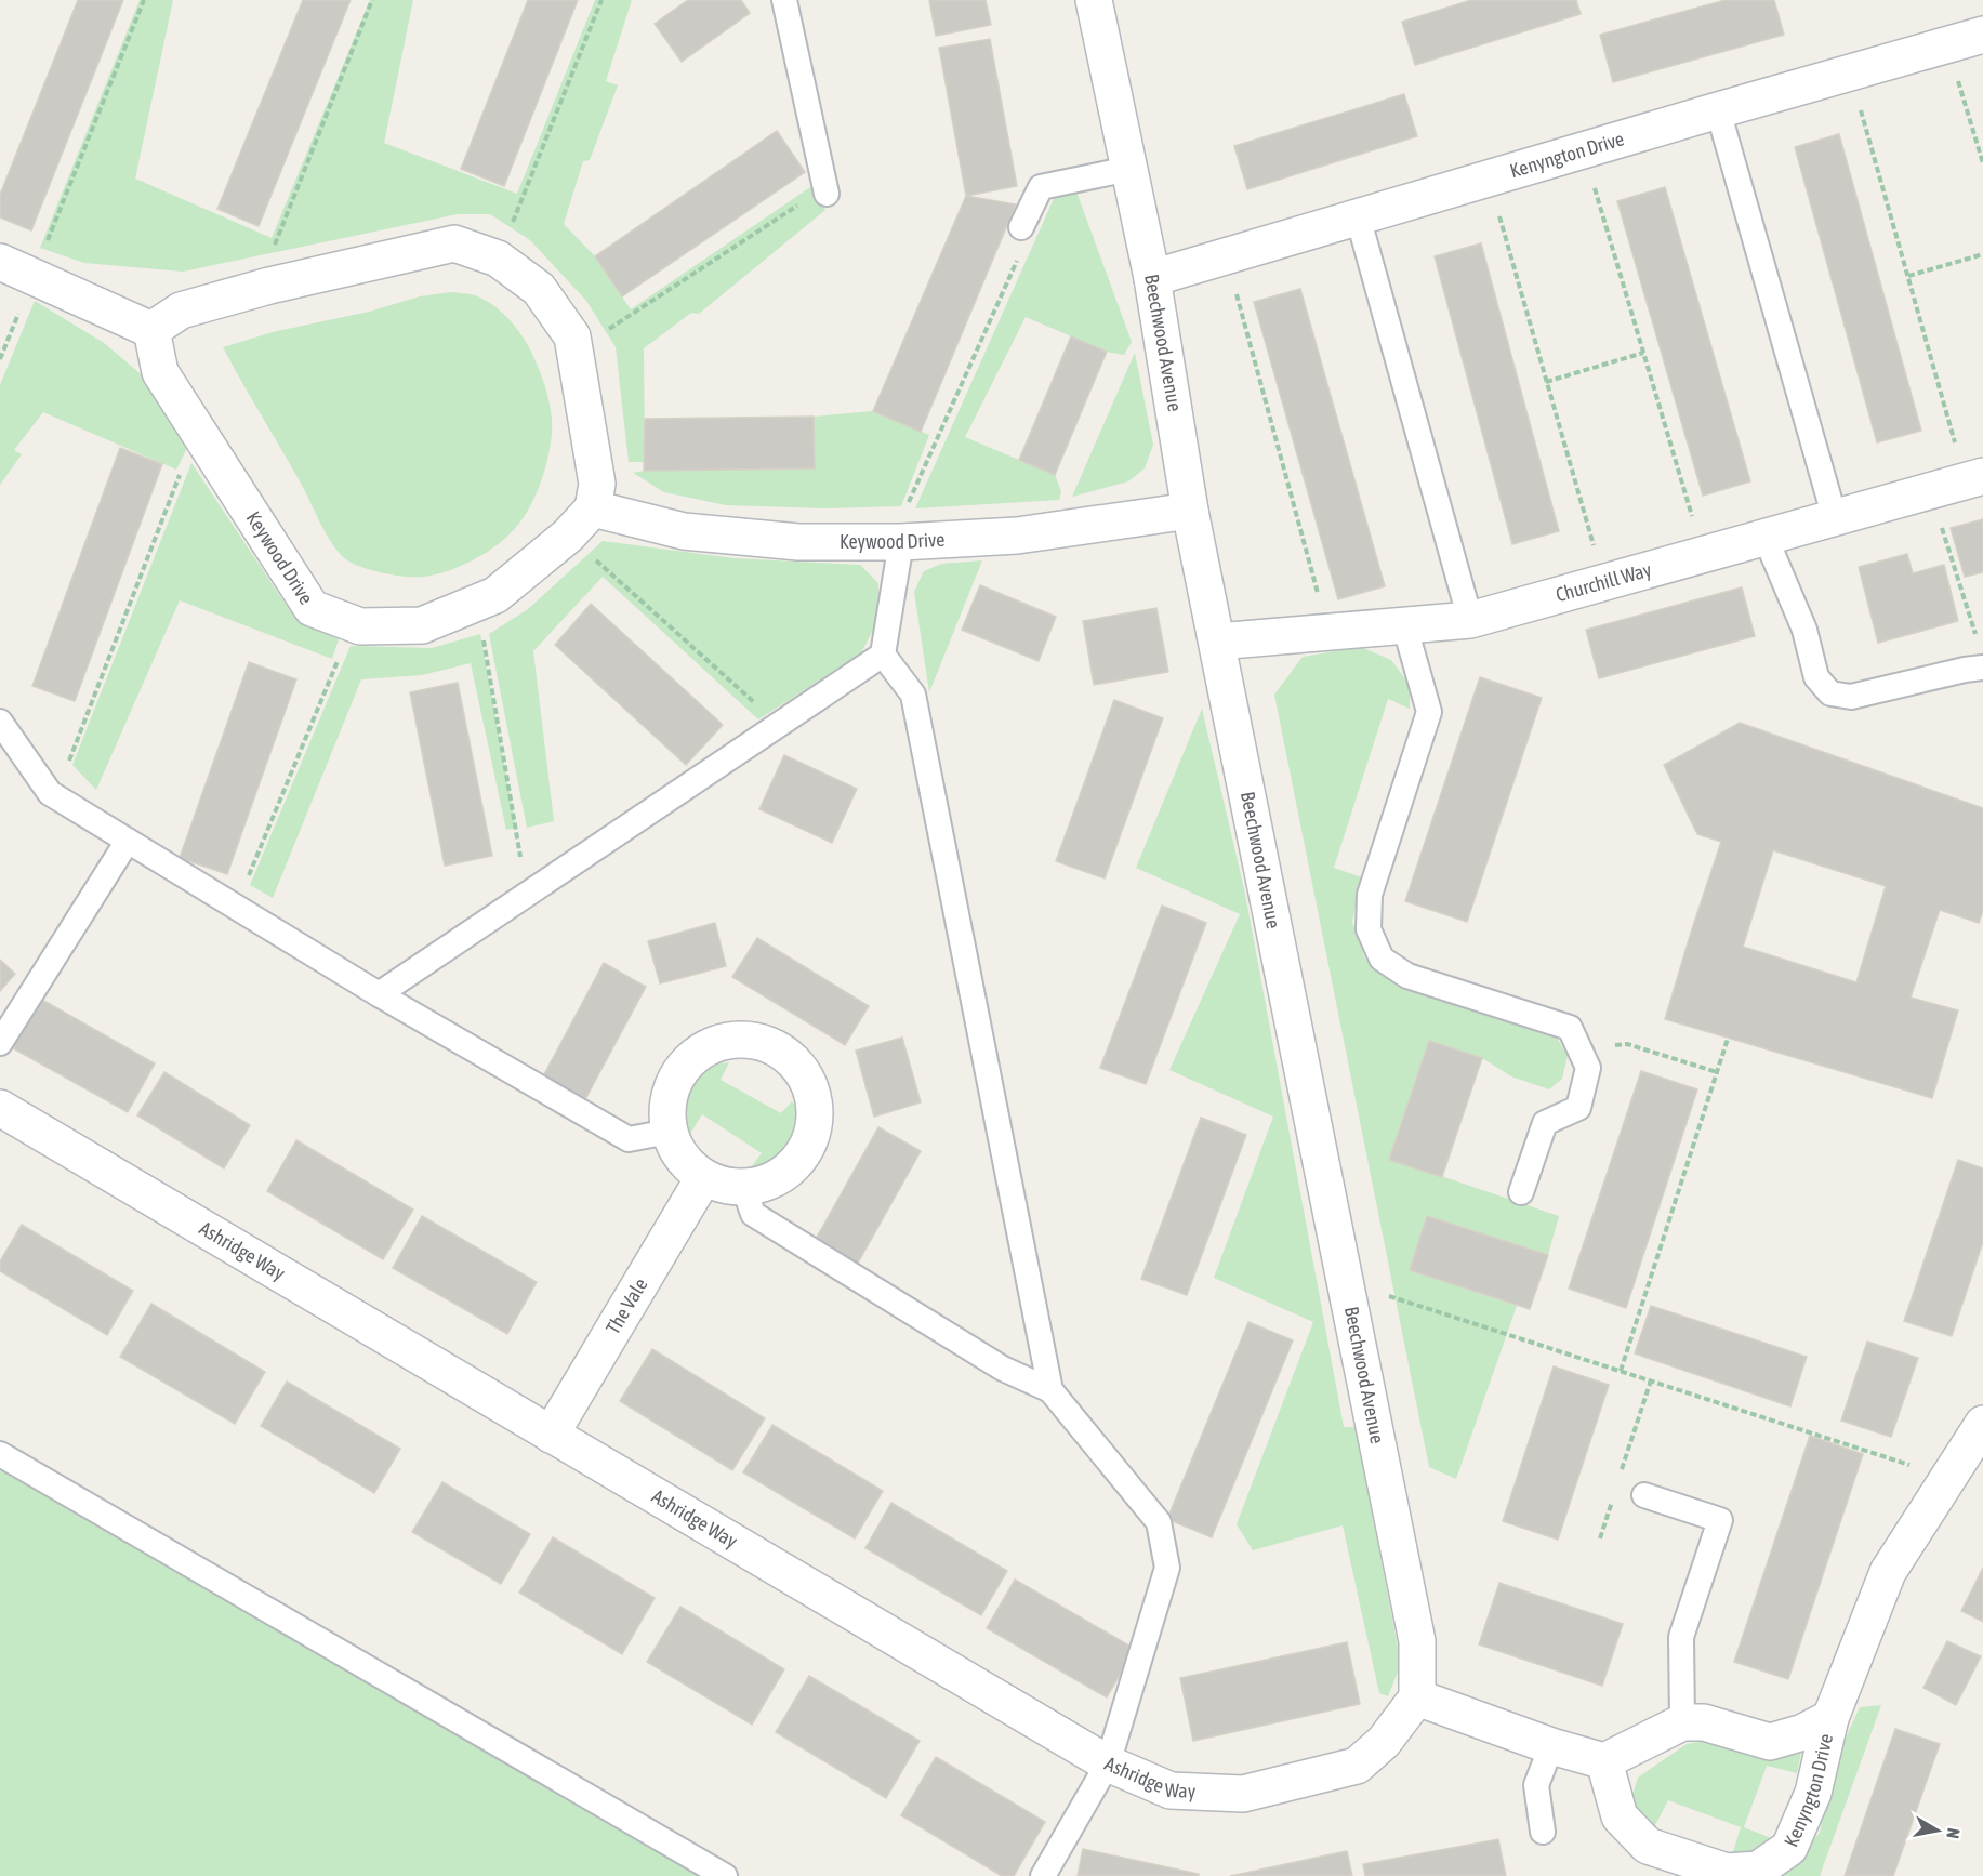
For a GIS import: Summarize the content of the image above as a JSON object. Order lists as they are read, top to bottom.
{
  "streets": {
    "street": [
      "Kenyngton Drive",
      "Beechwood Avenue",
      "Keywood Drive",
      "Churchill Way",
      "Ashridge Way",
      "The Vale"
    ]
  },
  "crossings": [
    ["Kenyngton Drive", "Beechwood Avenue"],
    ["Beechwood Avenue", "Keywood Drive"],
    ["Beechwood Avenue", "Churchill Way"],
    ["Beechwood Avenue", "Ashridge Way"],
    ["Ashridge Way", "The Vale"]
  ],
  "north": "right"
}
